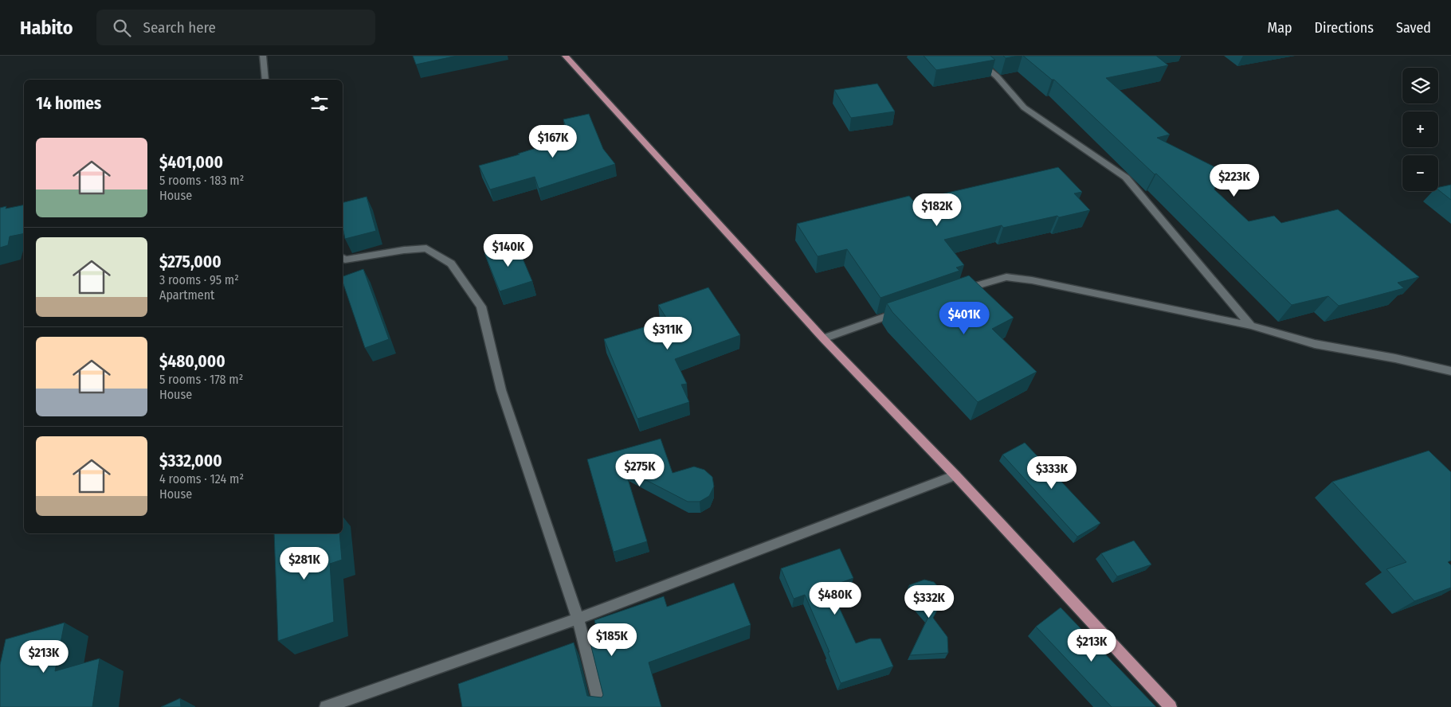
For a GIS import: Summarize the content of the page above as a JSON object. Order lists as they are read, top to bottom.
{
  "page": {
    "header": "Habito",
    "search": "Search here",
    "nav": ["Map", "Directions", "Saved"],
    "map_buttons": ["+", "−"],
    "heading": "14 homes",
    "price": [
      "$167K",
      "$223K",
      "$182K",
      "$140K",
      "$401K",
      "$311K",
      "$275K",
      "$333K",
      "$281K",
      "$480K",
      "$332K",
      "$185K",
      "$213K",
      "$213K"
    ],
    "list": [
      {
        "name": "$401,000",
        "note": "5 rooms · 183 m² · House"
      },
      {
        "name": "$275,000",
        "note": "3 rooms · 95 m² · Apartment"
      },
      {
        "name": "$480,000",
        "note": "5 rooms · 178 m² · House"
      },
      {
        "name": "$332,000",
        "note": "4 rooms · 124 m² · House"
      }
    ]
  }
}
